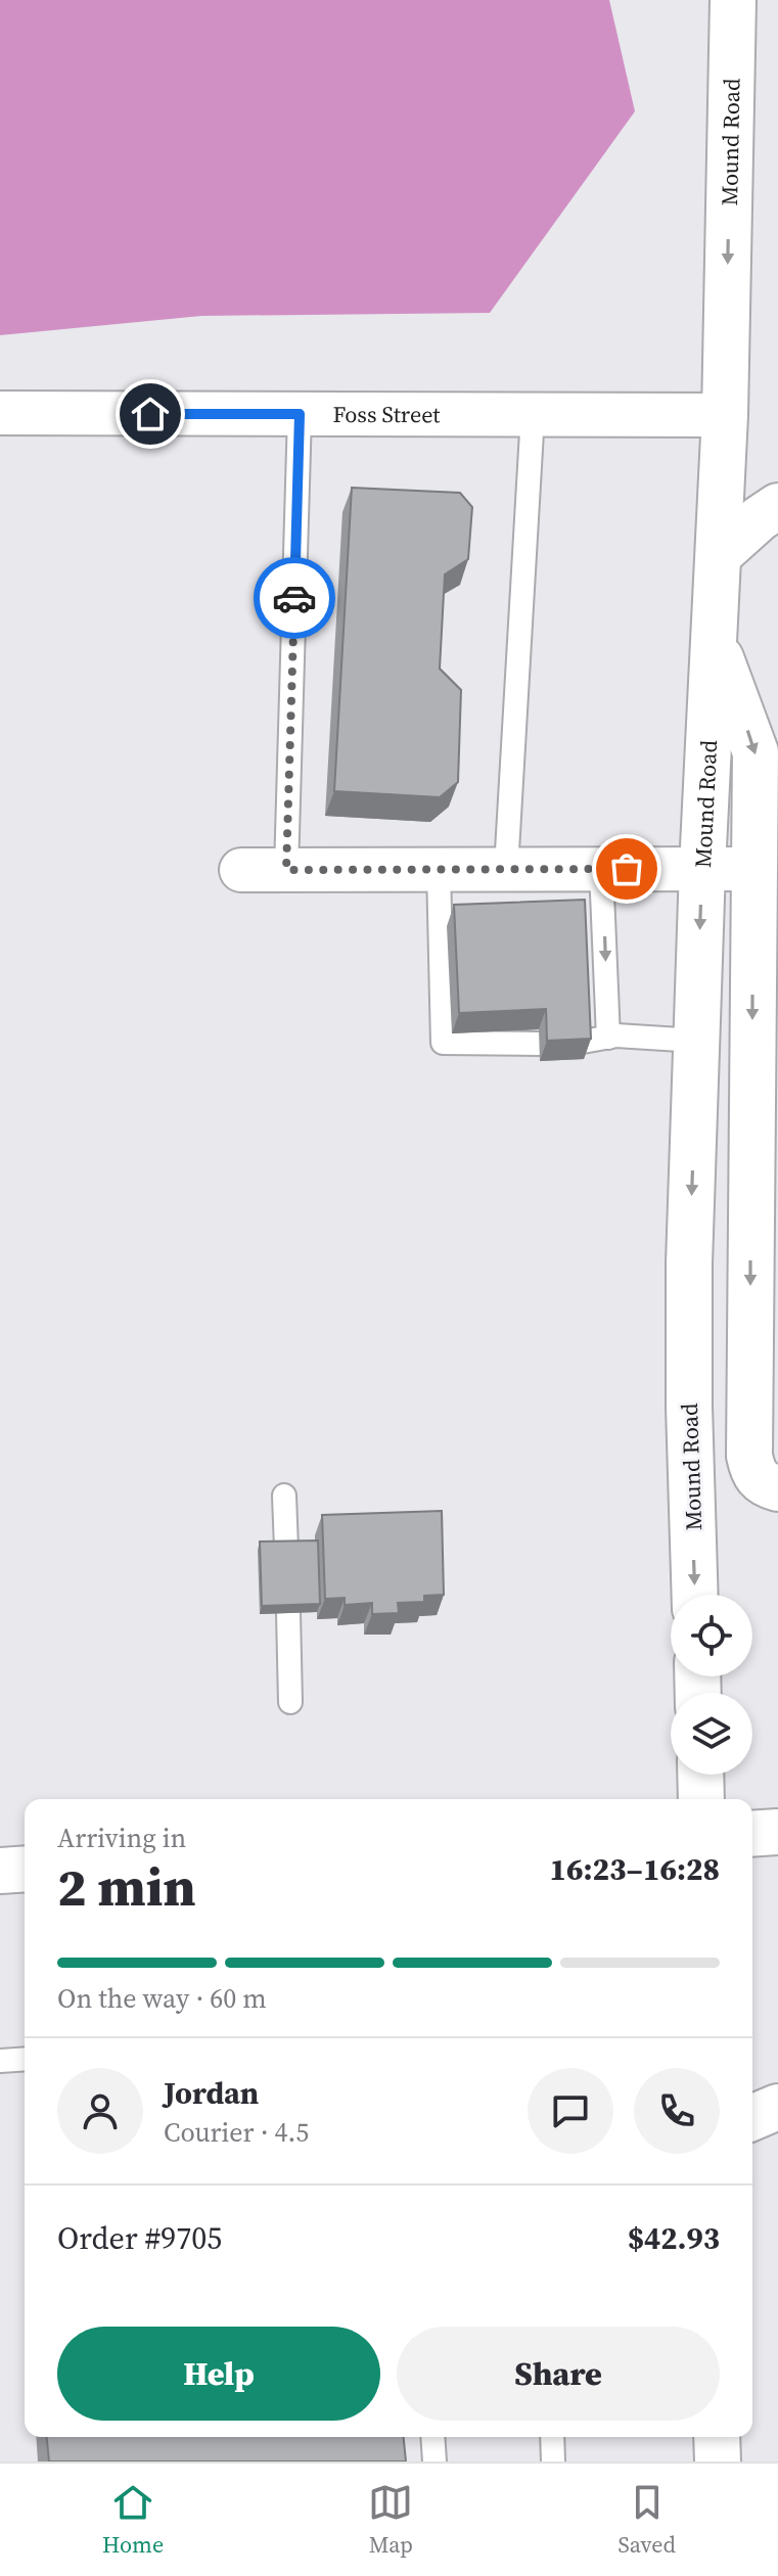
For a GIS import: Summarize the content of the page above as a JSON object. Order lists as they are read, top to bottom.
{
  "streets": {
    "main road": ["Mound Road"],
    "street": ["Foss Street"]
  },
  "crossings": [
    ["Mound Road", "Foss Street"]
  ],
  "page": {
    "heading": ["2 min", "Arriving in", "16:23–16:28"],
    "panel": [
      "Jordan",
      "Courier · 4.5",
      "Order #9705",
      "$42.93"
    ],
    "bar": "On the way · 60 m",
    "buttons": ["Help", "Share"],
    "tabs": ["Home", "Map", "Saved"]
  }
}
